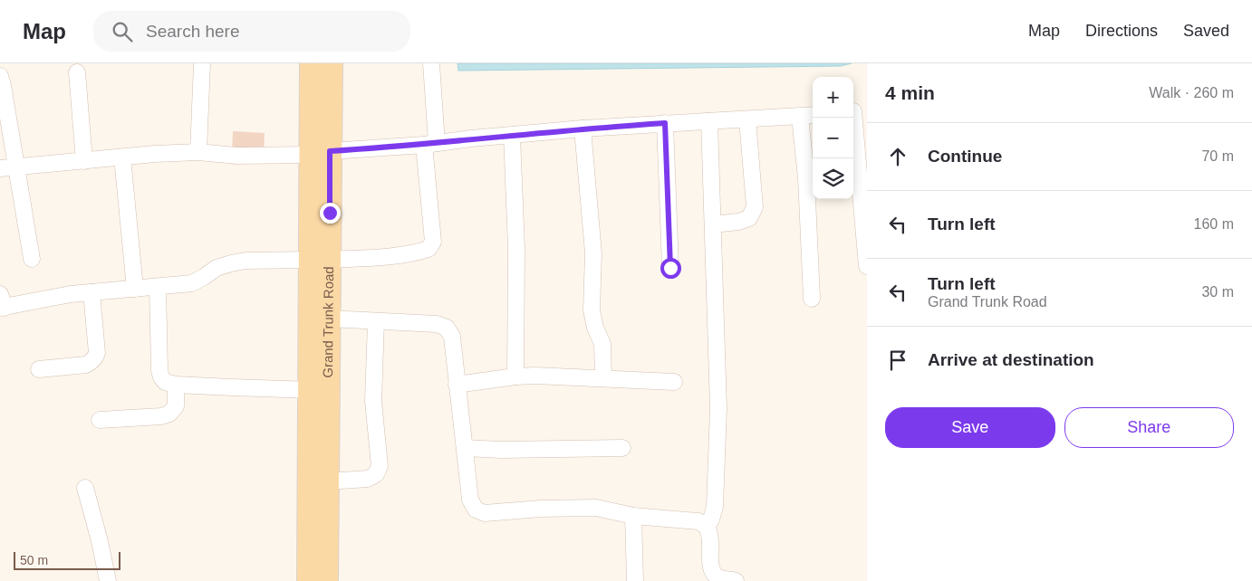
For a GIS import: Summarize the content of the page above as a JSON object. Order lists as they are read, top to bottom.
{
  "streets": {
    "main road": ["Grand Trunk Road"]
  },
  "scale_bar": "50 m",
  "page": {
    "header": "Map",
    "search": "Search here",
    "nav": ["Map", "Directions", "Saved"],
    "heading": ["4 min", "Walk · 260 m"],
    "map_buttons": ["+", "−"],
    "list": [
      ["Continue", "70 m"],
      ["Turn left", "160 m"],
      ["Turn left", "Grand Trunk Road", "30 m"],
      "Arrive at destination"
    ],
    "buttons": ["Save", "Share"],
    "scale": "50 m"
  }
}
